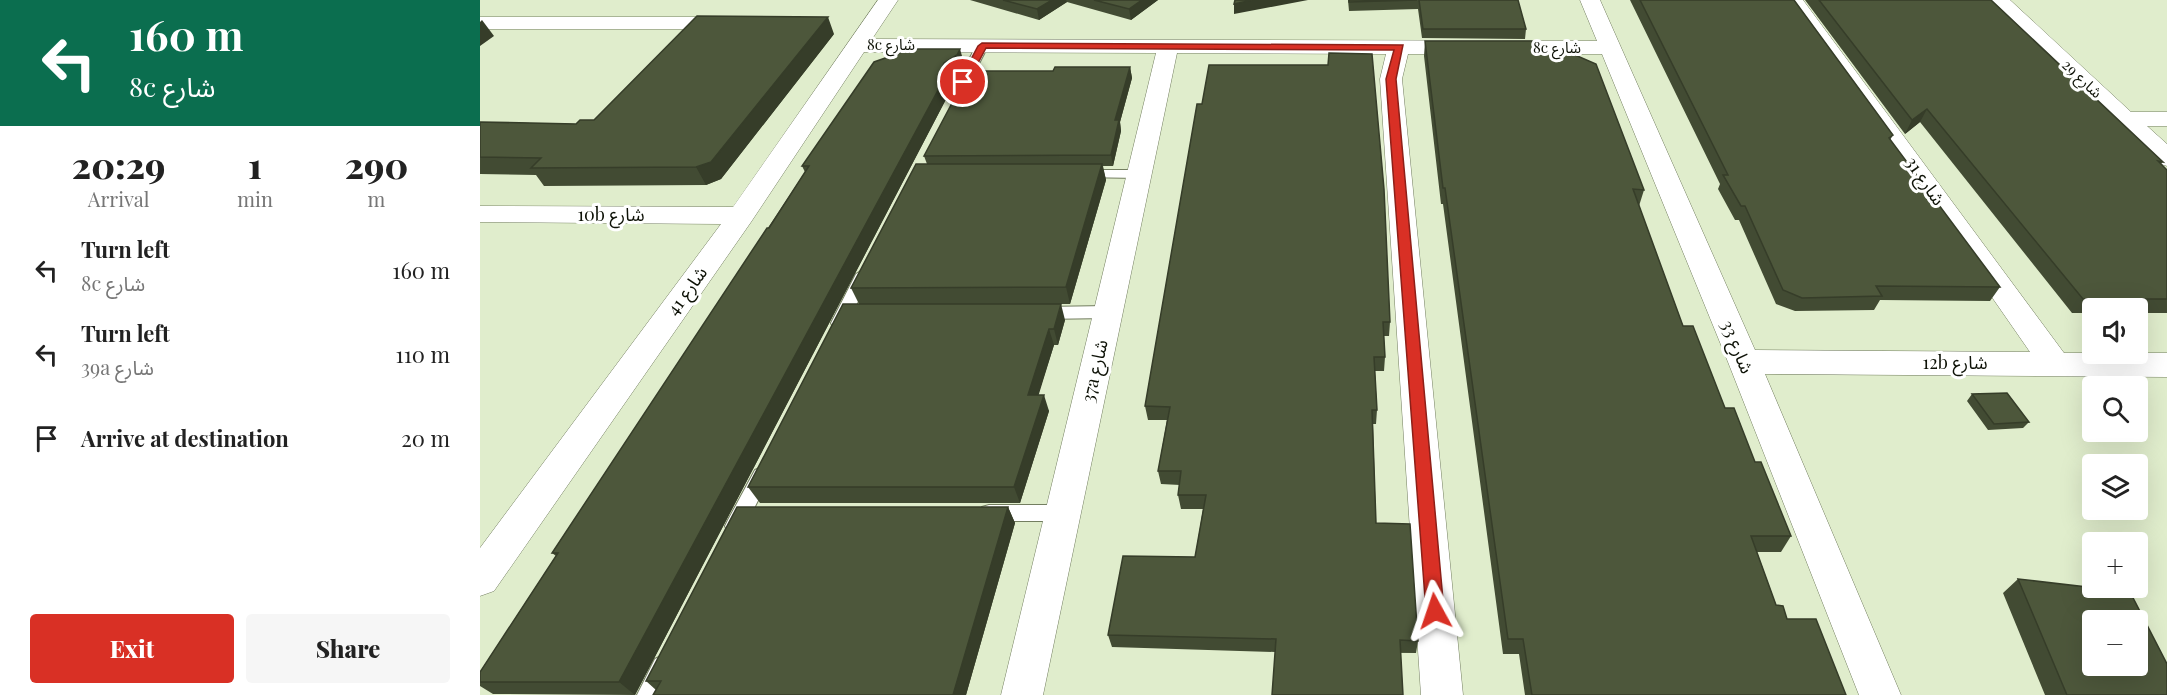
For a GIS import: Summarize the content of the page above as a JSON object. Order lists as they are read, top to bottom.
{
  "streets": {
    "street": [
      "8c شارع",
      "شارع 29",
      "شارع 31",
      "10b شارع",
      "شارع 41",
      "شارع 33",
      "12b شارع",
      "37a شارع"
    ]
  },
  "crossings": [
    ["8c شارع", "شارع 41"],
    ["8c شارع", "شارع 33"],
    ["8c شارع", "37a شارع"],
    ["شارع 31", "12b شارع"],
    ["10b شارع", "شارع 41"],
    ["شارع 33", "12b شارع"]
  ],
  "page": {
    "turn": ["160 m", "8c شارع"],
    "eta": [
      "20:29",
      "Arrival",
      "1",
      "min",
      "290",
      "m"
    ],
    "list": [
      {
        "name": "Turn left",
        "note": "8c شارع",
        "value": "160 m"
      },
      {
        "name": "Turn left",
        "note": "39a شارع",
        "value": "110 m"
      },
      {
        "name": "Arrive at destination",
        "value": "20 m"
      }
    ],
    "map_buttons": ["+", "−"],
    "buttons": ["Exit", "Share"]
  }
}
